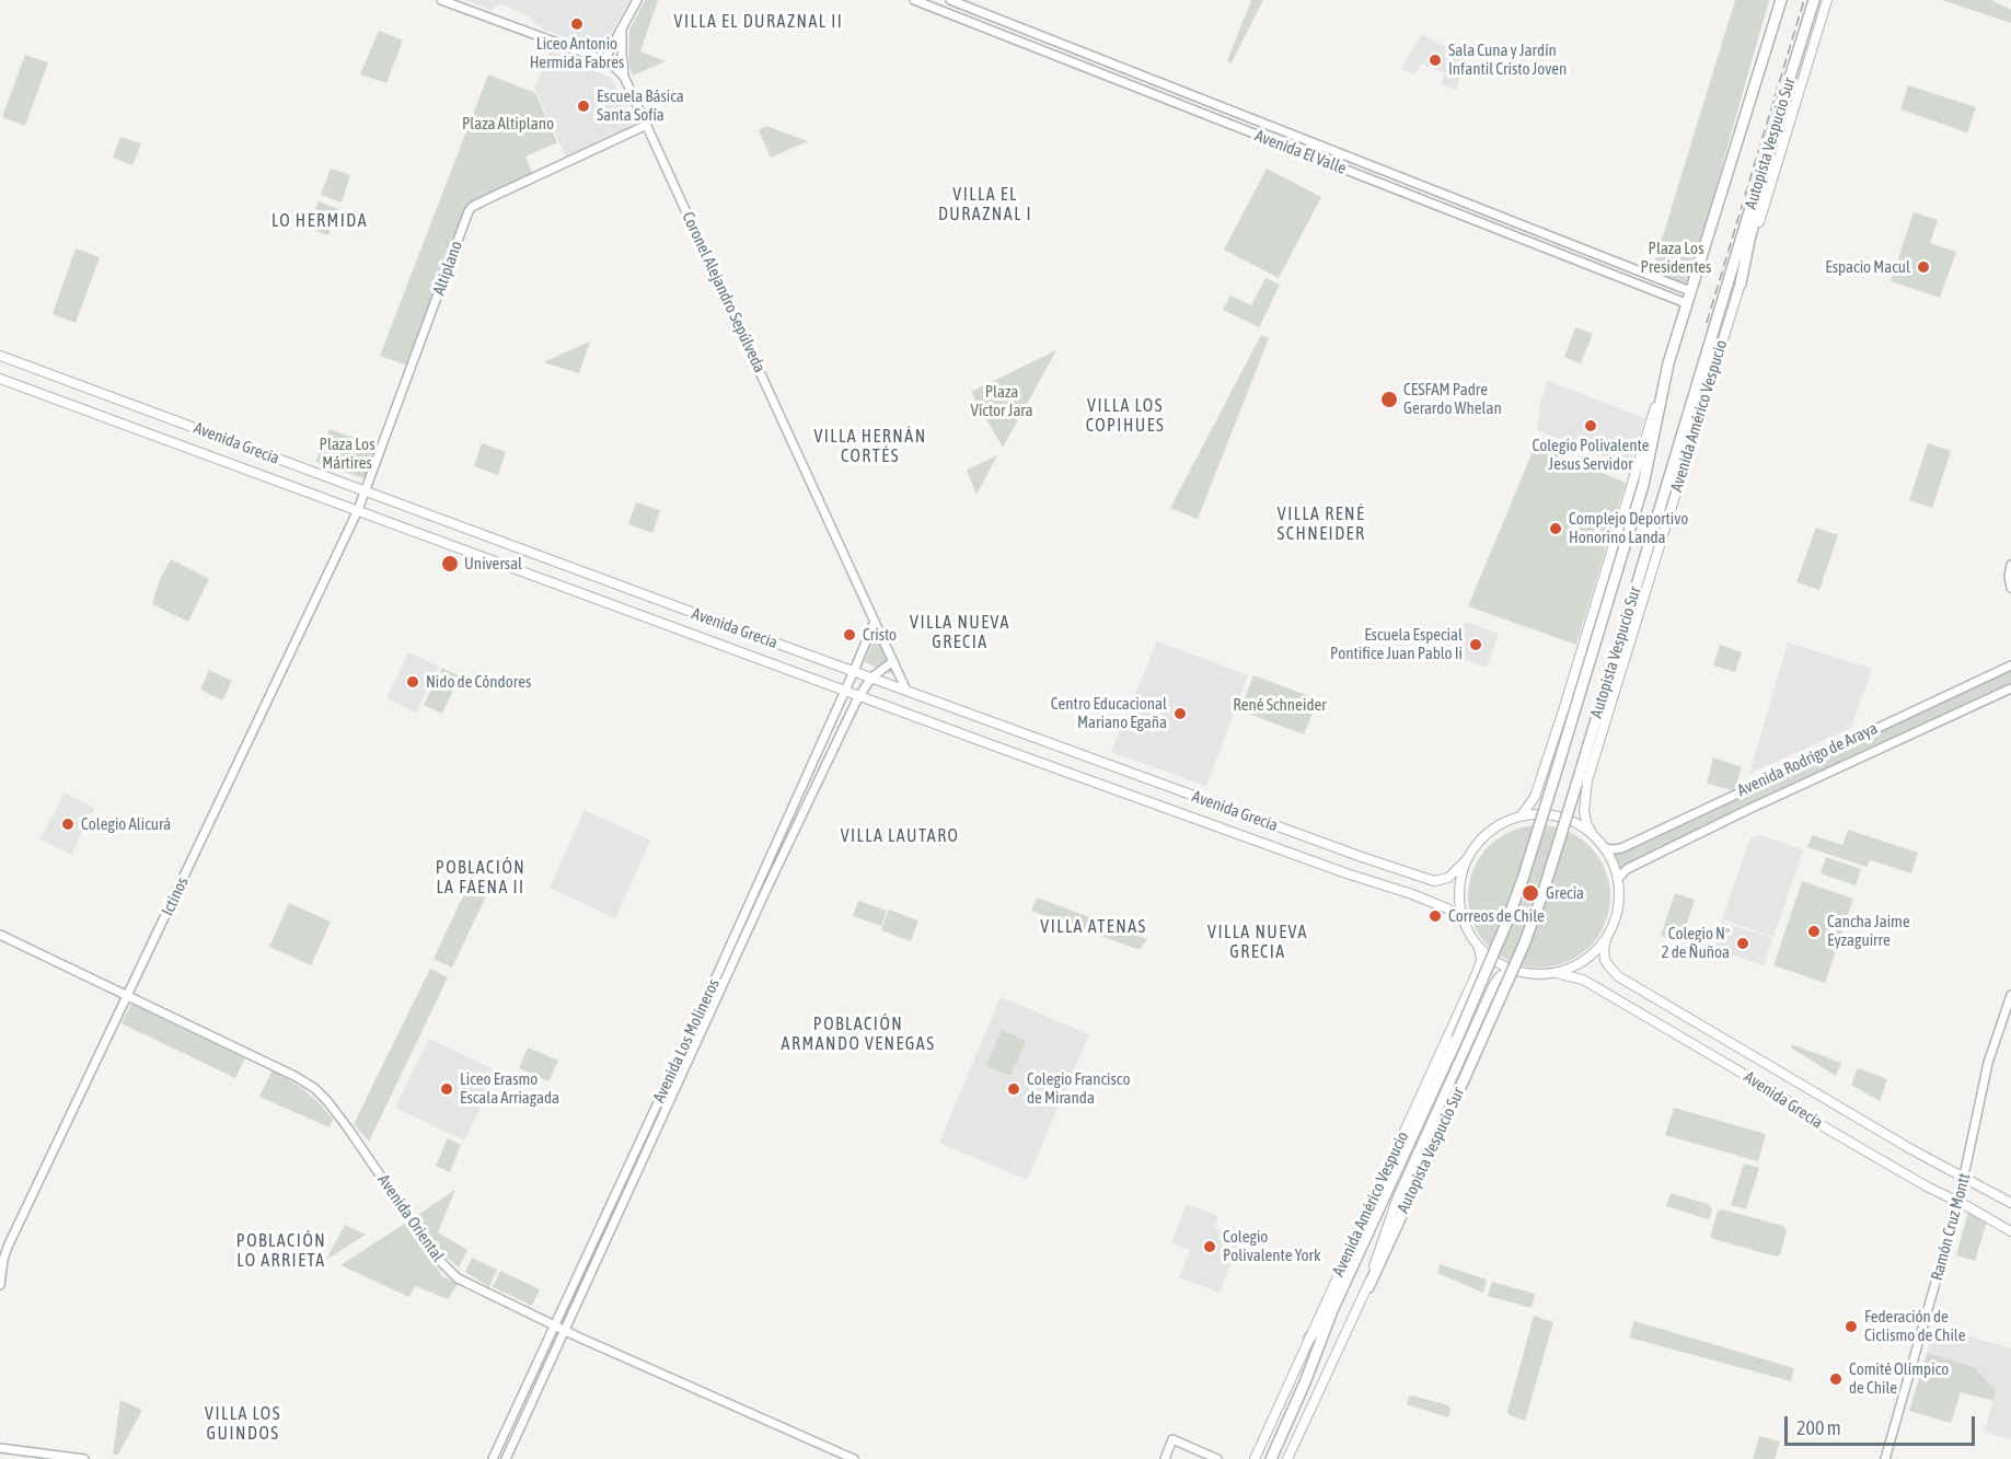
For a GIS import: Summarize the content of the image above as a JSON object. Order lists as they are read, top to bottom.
{
  "streets": {
    "highway": ["Autopista Vespucio Sur"],
    "main road": ["Avenida Américo Vespucio", "Avenida Grecia"],
    "street": [
      "Avenida El Valle",
      "Altiplano",
      "Coronel Alejandro Sepúlveda",
      "Avenida Rodrigo de Araya",
      "Ictinos",
      "Avenida Los Molineros",
      "Avenida Oriental",
      "Ramón Cruz Montt"
    ]
  },
  "crossings": [
    ["Autopista Vespucio Sur", "Avenida Américo Vespucio"],
    ["Altiplano", "Coronel Alejandro Sepúlveda"],
    ["Altiplano", "Avenida Grecia"],
    ["Altiplano", "Ictinos"],
    ["Coronel Alejandro Sepúlveda", "Avenida Grecia"],
    ["Coronel Alejandro Sepúlveda", "Avenida Los Molineros"],
    ["Avenida Américo Vespucio", "Avenida Grecia"],
    ["Avenida Américo Vespucio", "Avenida Rodrigo de Araya"],
    ["Avenida Grecia", "Avenida Rodrigo de Araya"],
    ["Avenida Grecia", "Ictinos"],
    ["Avenida Grecia", "Avenida Los Molineros"],
    ["Avenida Grecia", "Ramón Cruz Montt"],
    ["Ictinos", "Avenida Oriental"],
    ["Avenida Los Molineros", "Avenida Oriental"]
  ],
  "districts": [
    "VILLA EL DURAZNAL II",
    "VILLA EL DURAZNAL I",
    "LO HERMIDA",
    "VILLA LOS COPIHUES",
    "VILLA HERNÁN CORTÉS",
    "VILLA RENÉ SCHNEIDER",
    "VILLA NUEVA GRECIA",
    "VILLA LAUTARO",
    "POBLACIÓN LA FAENA II",
    "VILLA ATENAS",
    "VILLA NUEVA GRECIA",
    "POBLACIÓN ARMANDO VENEGAS",
    "POBLACIÓN LO ARRIETA",
    "VILLA LOS GUINDOS"
  ],
  "parks": [
    "Plaza Altiplano",
    "Plaza Los Presidentes",
    "Plaza Víctor Jara",
    "Plaza Los Mártires",
    "René Schneider"
  ],
  "places": [
    "Liceo Antonio Hermida Fabres",
    "Sala Cuna y Jardín Infantil Cristo Joven",
    "Escuela Básica Santa Sofía",
    "Espacio Macul",
    "CESFAM Padre Gerardo Whelan",
    "Colegio Polivalente Jesus Servidor",
    "Complejo Deportivo Honorino Landa",
    "Universal",
    "Cristo",
    "Escuela Especial Pontifice Juan Pablo Ii",
    "Nido de Cóndores",
    "Centro Educacional Mariano Egaña",
    "Colegio Alicurá",
    "Grecia",
    "Correos de Chile",
    "Cancha Jaime Eyzaguirre",
    "Colegio Nº 2 de Ñuñoa",
    "Liceo Erasmo Escala Arriagada",
    "Colegio Francisco de Miranda",
    "Colegio Polivalente York",
    "Federación de Ciclismo de Chile",
    "Comité Olímpico de Chile"
  ],
  "scale_bar": "200 m"
}
